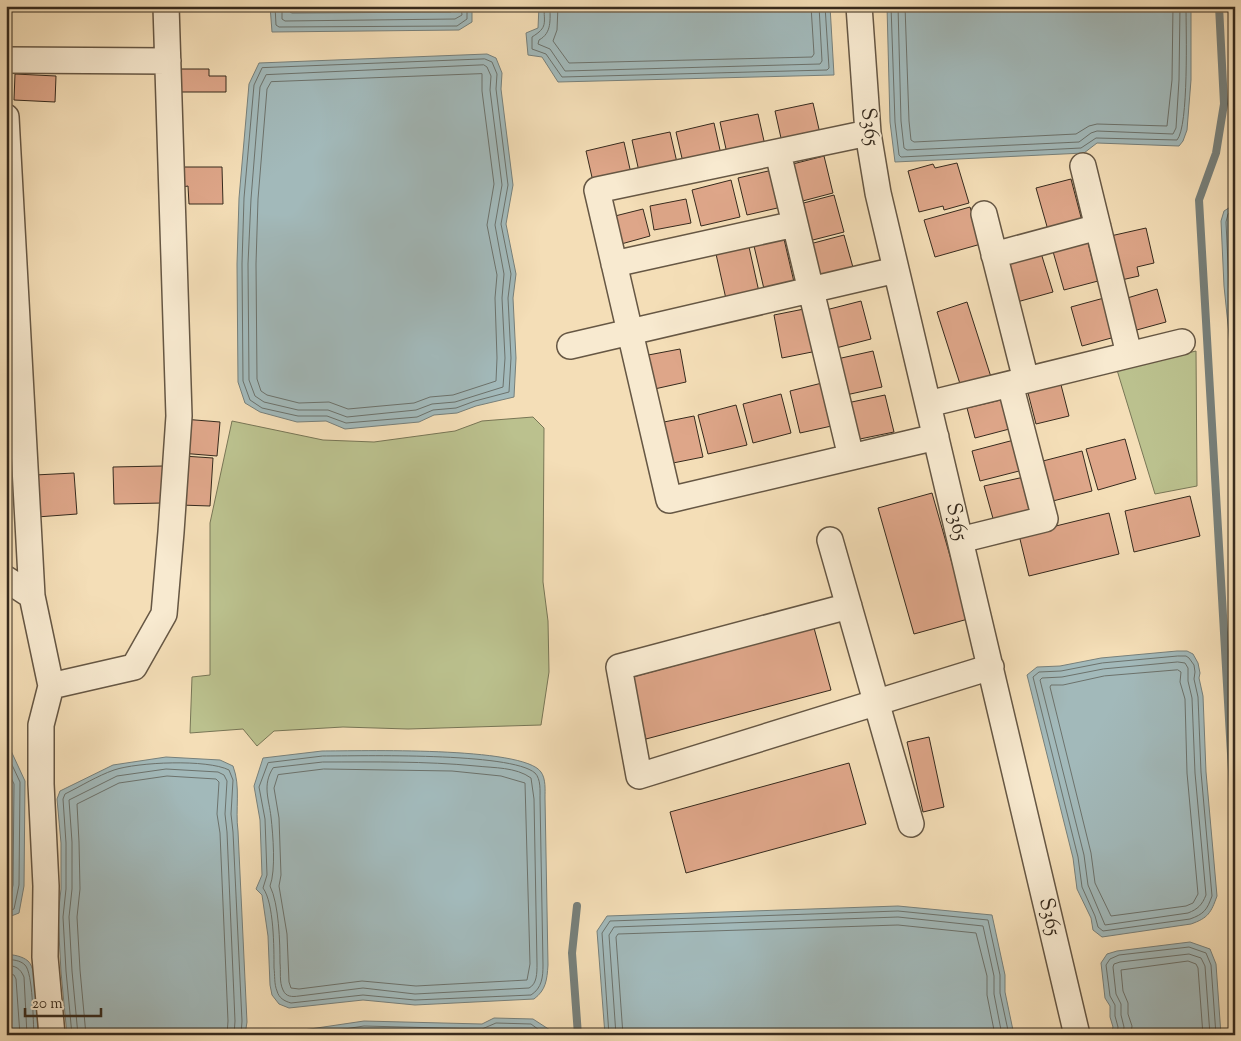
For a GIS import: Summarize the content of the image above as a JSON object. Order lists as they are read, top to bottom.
{
  "streets": {
    "street": ["S365"]
  },
  "scale_bar": "20 m"
}
